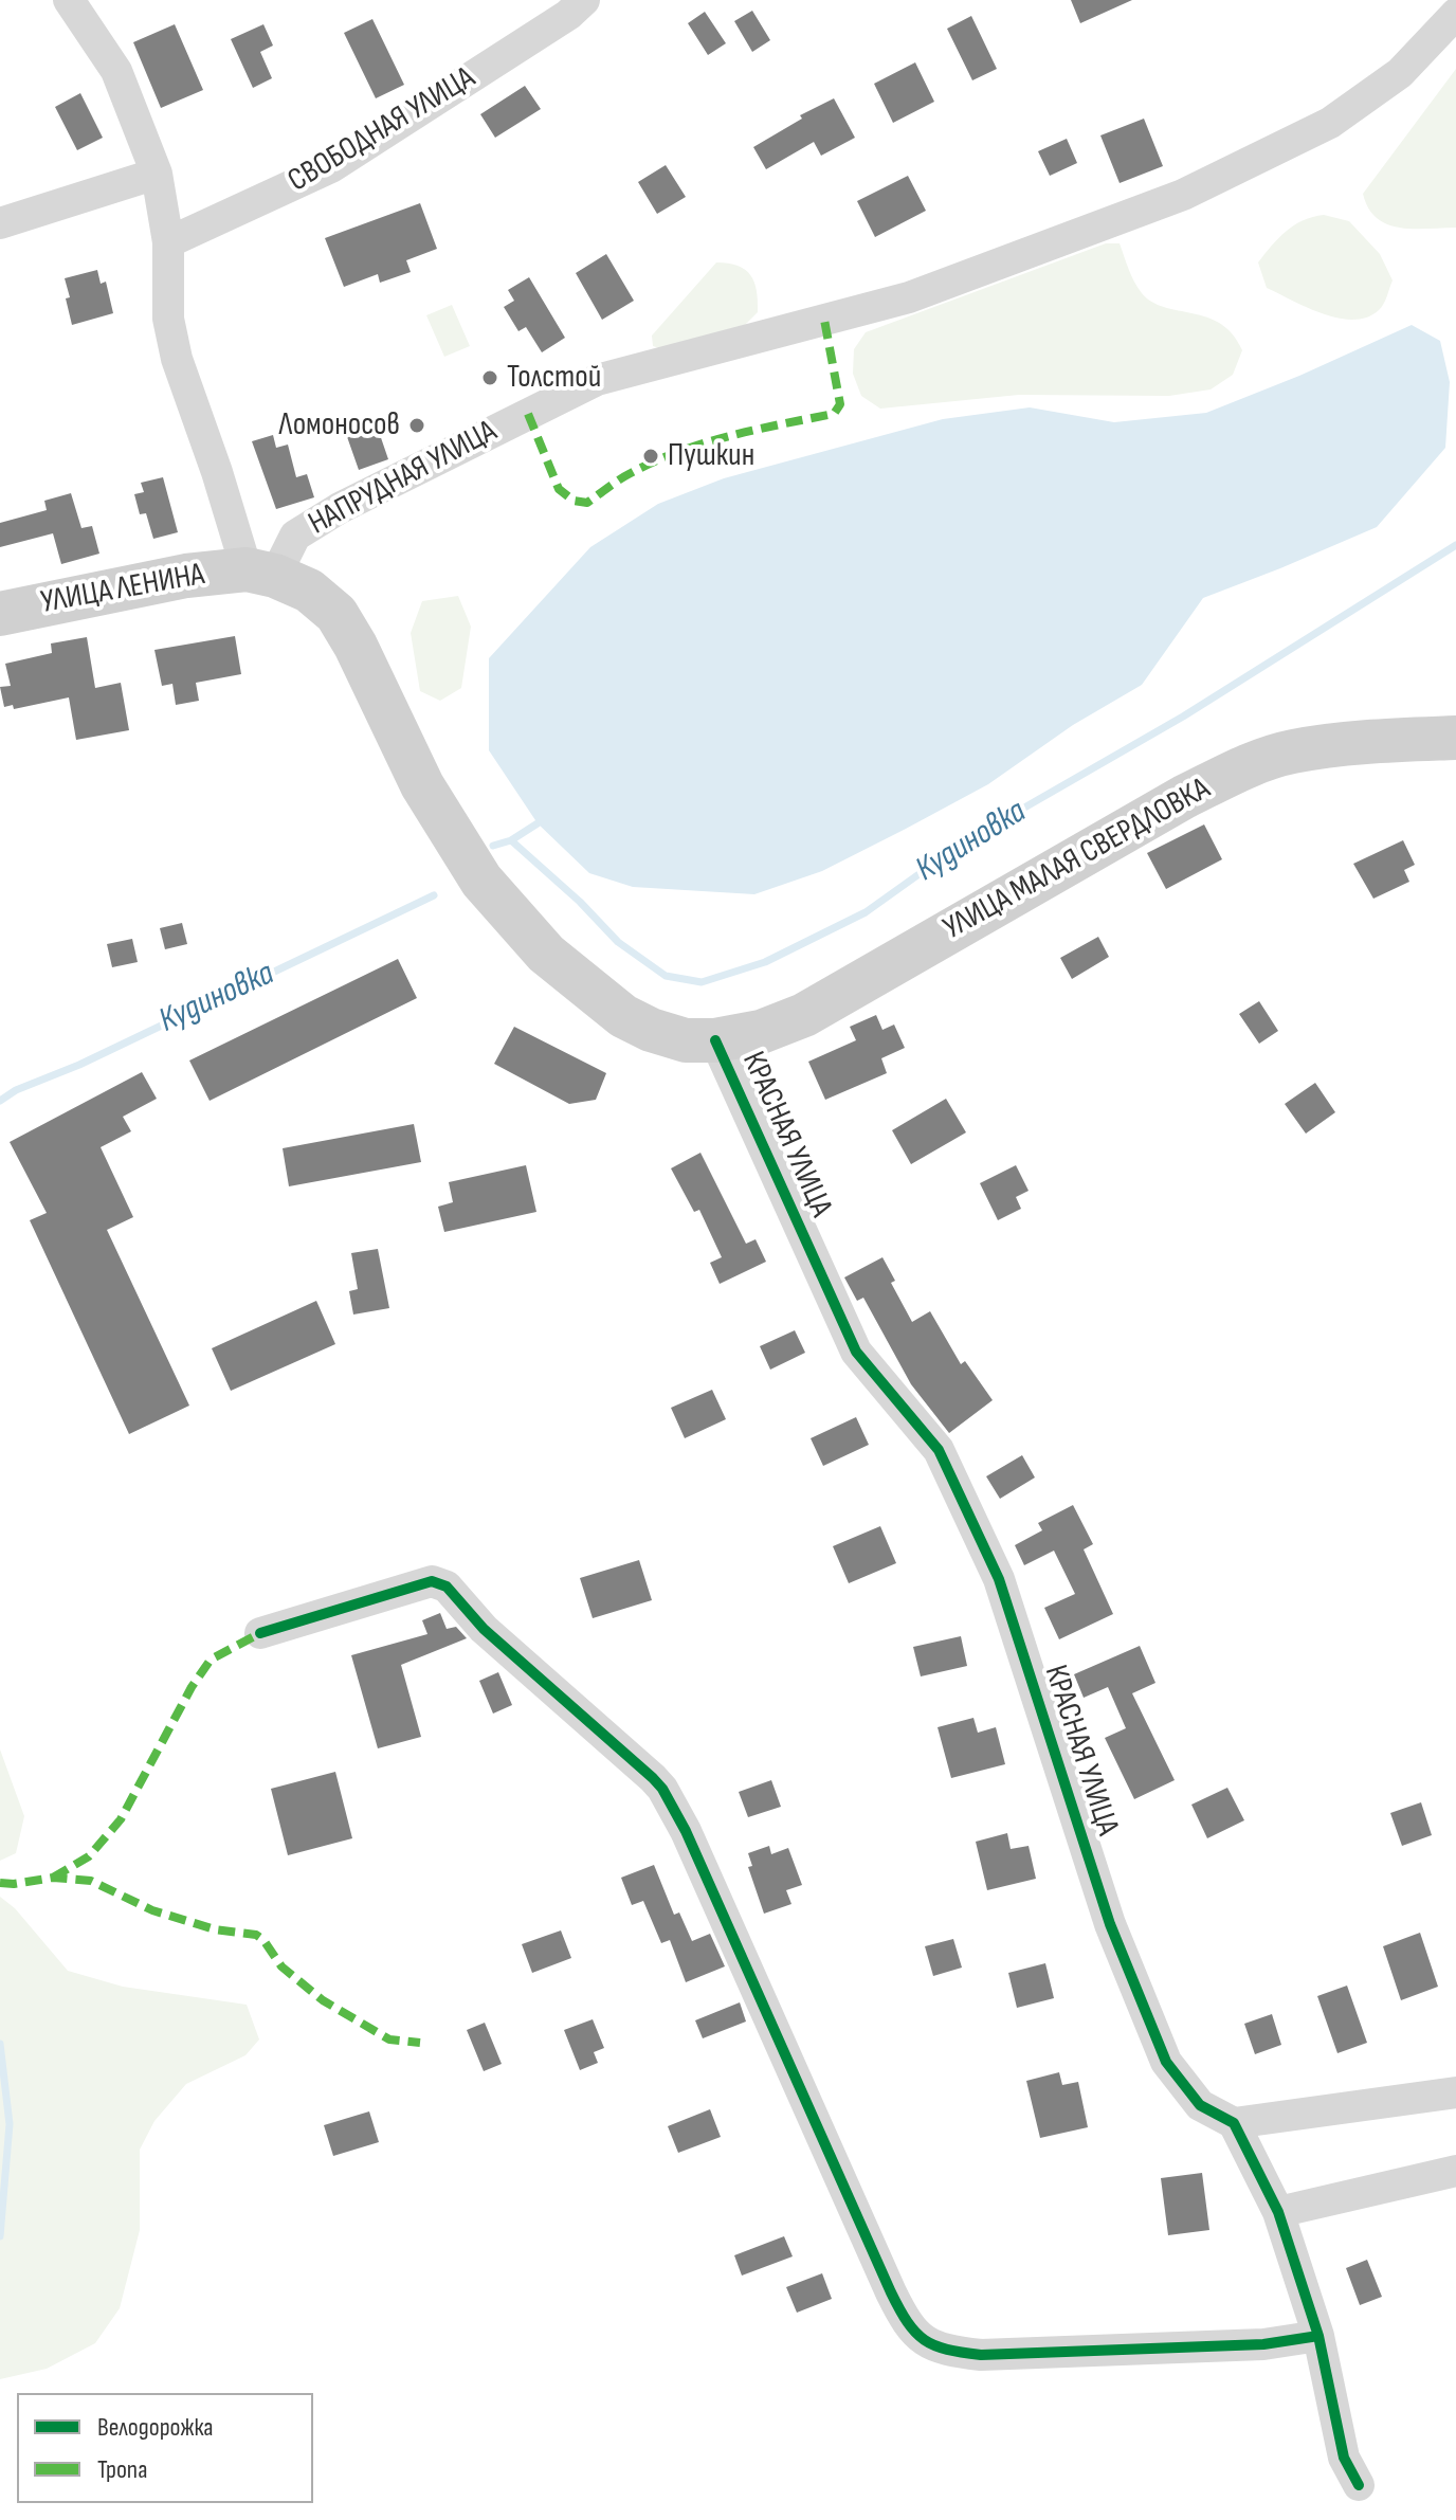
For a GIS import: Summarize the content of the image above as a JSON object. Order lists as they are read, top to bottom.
{
  "streets": {
    "main road": ["УЛИЦА ЛЕНИНА", "УЛИЦА МАЛАЯ СВЕРДЛОВКА", "КРАСНАЯ УЛИЦА"],
    "street": ["СВОБОДНАЯ УЛИЦА", "НАПРУДНАЯ УЛИЦА"]
  },
  "crossings": [
    ["НАПРУДНАЯ УЛИЦА", "УЛИЦА ЛЕНИНА"],
    ["НАПРУДНАЯ УЛИЦА", "КРАСНАЯ УЛИЦА"],
    ["УЛИЦА ЛЕНИНА", "КРАСНАЯ УЛИЦА"],
    ["УЛИЦА МАЛАЯ СВЕРДЛОВКА", "КРАСНАЯ УЛИЦА"]
  ],
  "water": ["Кудиновка"],
  "places": ["Толстой", "Ломоносов", "Пушкин"],
  "legend": ["Велодорожка", "Тропа"]
}
